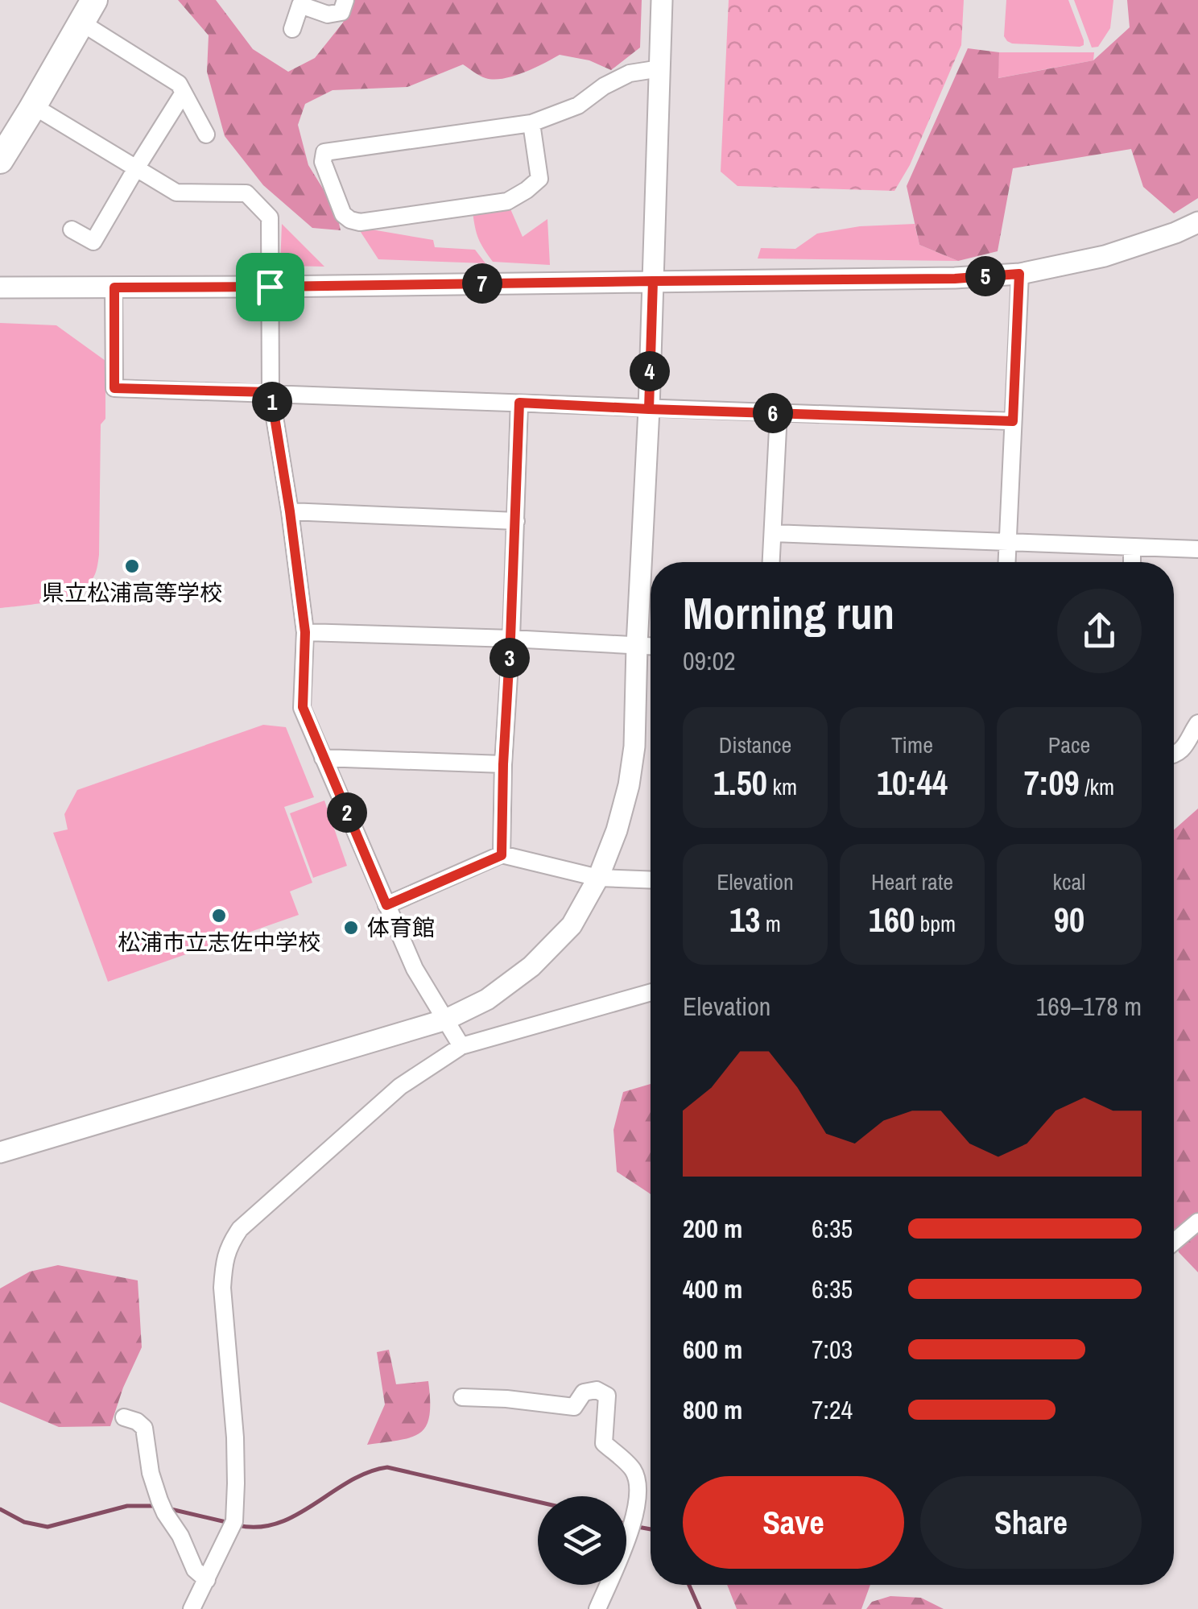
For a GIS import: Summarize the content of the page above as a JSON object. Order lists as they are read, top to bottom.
{
  "places": ["県立松浦高等学校", "松浦市立志佐中学校", "体育館"],
  "page": {
    "pins": [
      "5",
      "7",
      "4",
      "1",
      "6",
      "3",
      "2"
    ],
    "heading": ["Morning run", "09:02"],
    "stats": [
      ["Distance", "1.50 km"],
      ["Time", "10:44"],
      ["Pace", "7:09 /km"],
      ["Elevation", "13 m"],
      ["Heart rate", "160 bpm"],
      ["kcal", "90"]
    ],
    "chart": ["Elevation", "169–178 m"],
    "list": [
      {
        "name": "200 m",
        "note": "6:35"
      },
      {
        "name": "400 m",
        "note": "6:35"
      },
      {
        "name": "600 m",
        "note": "7:03"
      },
      {
        "name": "800 m",
        "note": "7:24"
      }
    ],
    "buttons": ["Save", "Share"]
  }
}
